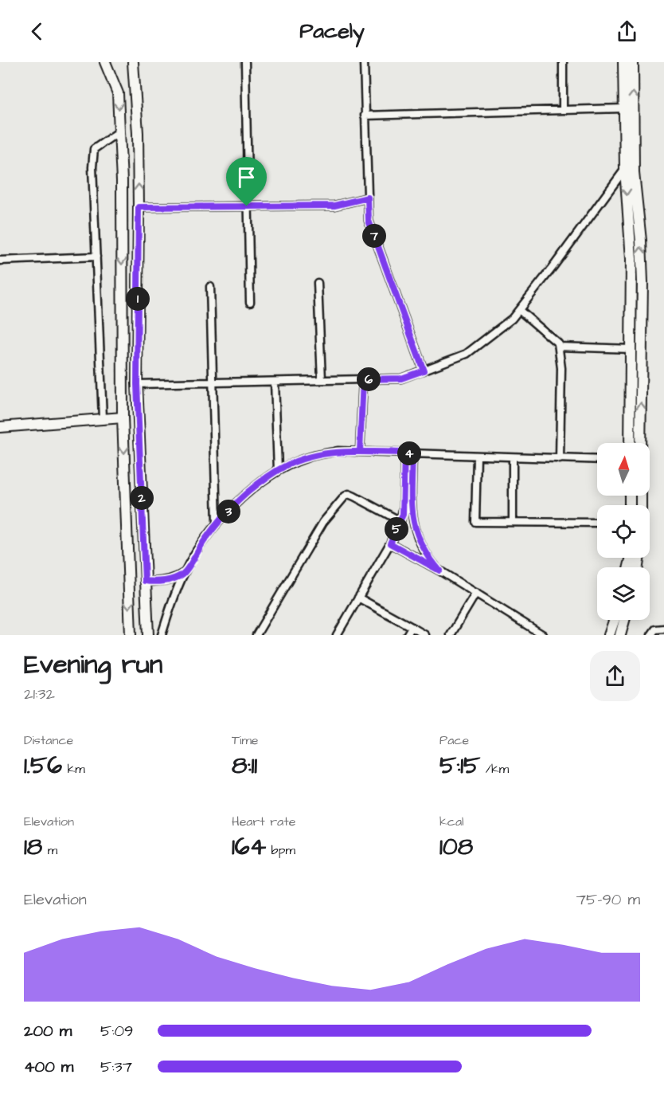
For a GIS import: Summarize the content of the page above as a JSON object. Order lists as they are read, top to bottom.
{
  "north": "top",
  "page": {
    "header": "Pacely",
    "pins": [
      "7",
      "1",
      "6",
      "4",
      "2",
      "3",
      "5"
    ],
    "heading": ["Evening run", "21:32"],
    "stats": [
      ["Distance", "1.56 km"],
      ["Time", "8:11"],
      ["Pace", "5:15 /km"],
      ["Elevation", "18 m"],
      ["Heart rate", "164 bpm"],
      ["kcal", "108"]
    ],
    "chart": ["Elevation", "75–90 m"],
    "list": [
      {
        "name": "200 m",
        "note": "5:09"
      },
      {
        "name": "400 m",
        "note": "5:37"
      }
    ]
  }
}
